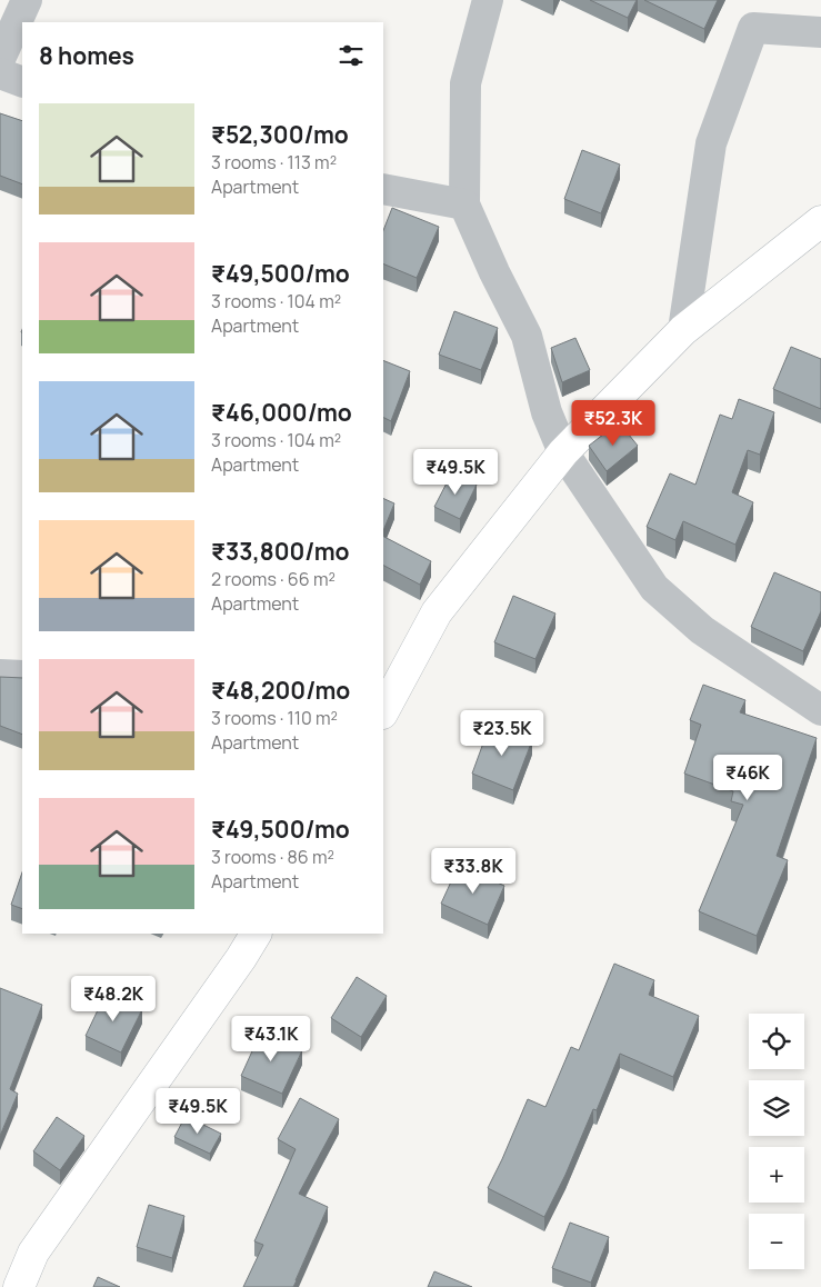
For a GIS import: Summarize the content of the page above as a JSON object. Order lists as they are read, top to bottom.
{
  "page": {
    "heading": "8 homes",
    "list": [
      {
        "name": "₹52,300/mo",
        "note": "3 rooms · 113 m² · Apartment"
      },
      {
        "name": "₹49,500/mo",
        "note": "3 rooms · 104 m² · Apartment"
      },
      {
        "name": "₹46,000/mo",
        "note": "3 rooms · 104 m² · Apartment"
      },
      {
        "name": "₹33,800/mo",
        "note": "2 rooms · 66 m² · Apartment"
      },
      {
        "name": "₹48,200/mo",
        "note": "3 rooms · 110 m² · Apartment"
      },
      {
        "name": "₹49,500/mo",
        "note": "3 rooms · 86 m² · Apartment"
      }
    ],
    "price": [
      "₹52.3K",
      "₹49.5K",
      "₹23.5K",
      "₹46K",
      "₹33.8K",
      "₹48.2K",
      "₹43.1K",
      "₹49.5K"
    ],
    "map_buttons": ["+", "−"]
  }
}
